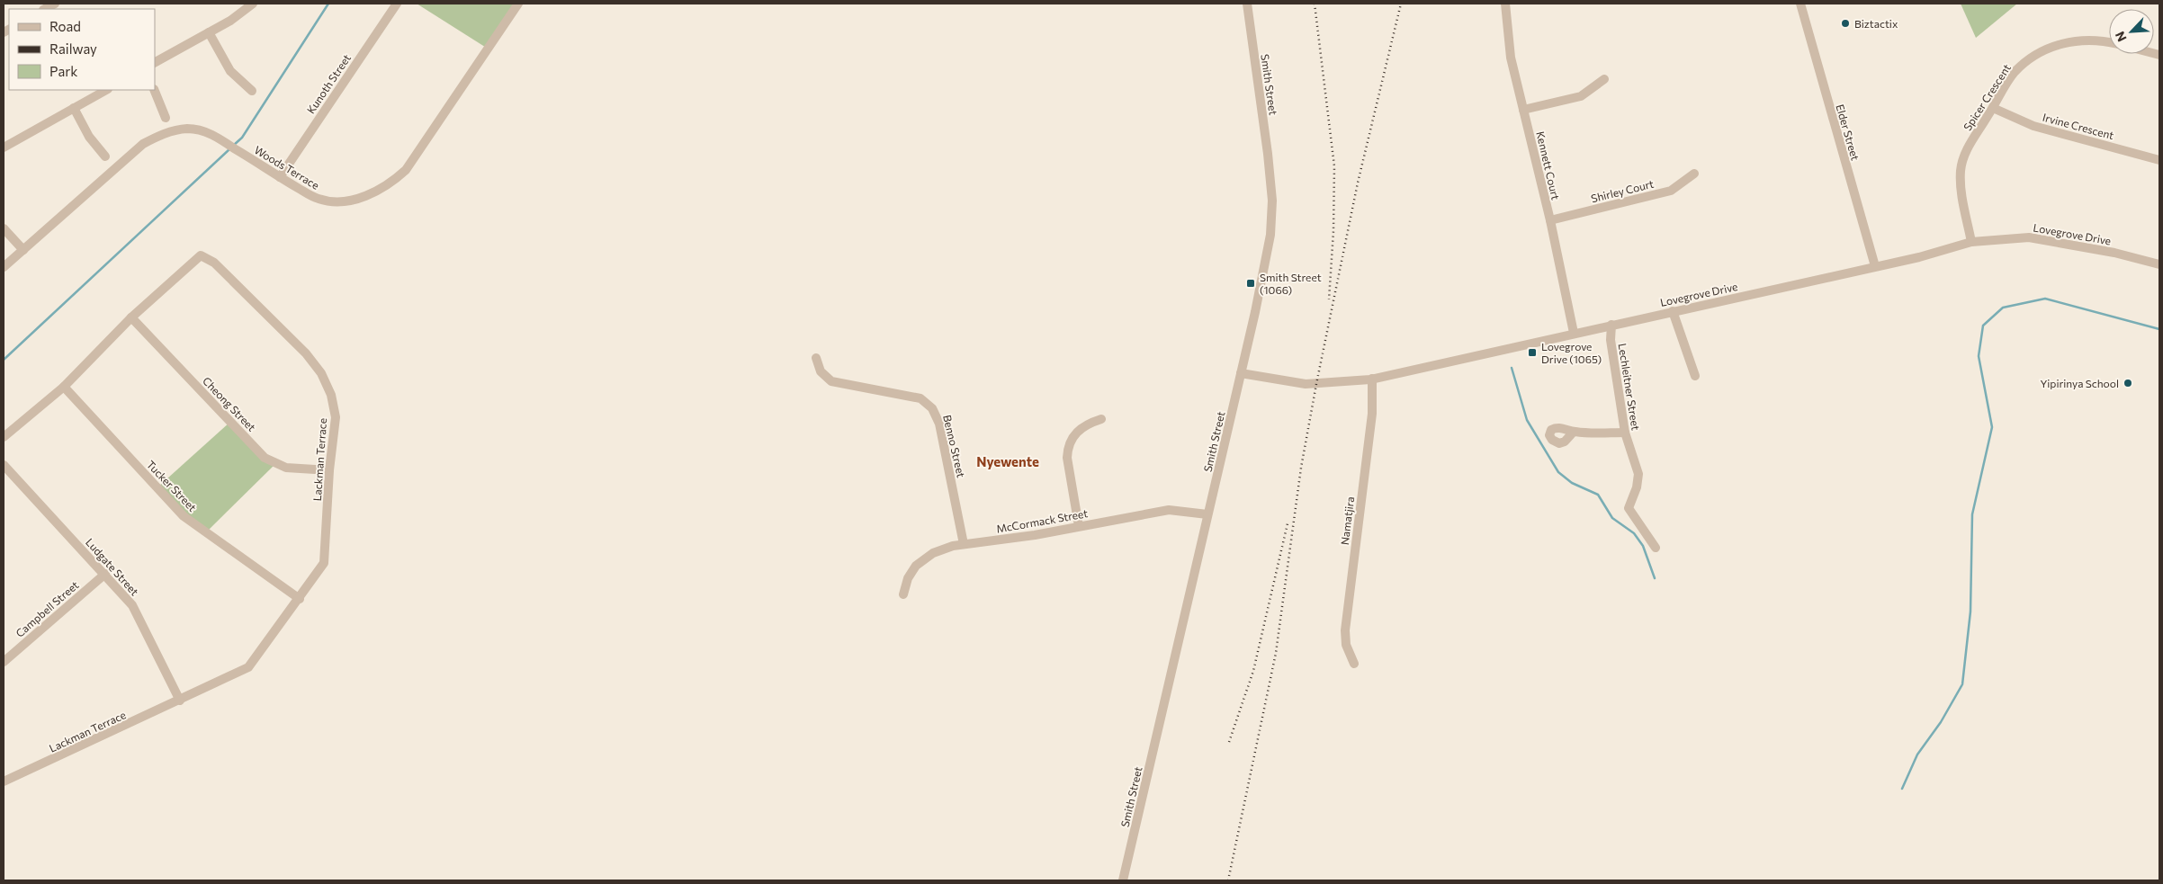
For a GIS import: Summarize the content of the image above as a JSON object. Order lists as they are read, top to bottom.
{
  "streets": {
    "street": [
      "Kunoth Street",
      "Smith Street",
      "Spicer Crescent",
      "Irvine Crescent",
      "Elder Street",
      "Kennett Court",
      "Woods Terrace",
      "Shirley Court",
      "Lovegrove Drive",
      "Lechleitner Street",
      "Cheong Street",
      "Benno Street",
      "Lackman Terrace",
      "Tucker Street",
      "McCormack Street",
      "Namatjira",
      "Ludgate Street",
      "Campbell Street"
    ]
  },
  "crossings": [
    ["Kunoth Street", "Woods Terrace"],
    ["Smith Street", "Lovegrove Drive"],
    ["Smith Street", "McCormack Street"],
    ["Spicer Crescent", "Irvine Crescent"],
    ["Spicer Crescent", "Lovegrove Drive"],
    ["Elder Street", "Lovegrove Drive"],
    ["Kennett Court", "Shirley Court"],
    ["Kennett Court", "Lovegrove Drive"],
    ["Lovegrove Drive", "Lechleitner Street"],
    ["Lovegrove Drive", "Namatjira"],
    ["Cheong Street", "Lackman Terrace"],
    ["Benno Street", "McCormack Street"],
    ["Lackman Terrace", "Tucker Street"],
    ["Lackman Terrace", "Ludgate Street"],
    ["Ludgate Street", "Campbell Street"]
  ],
  "districts": ["Nyewente"],
  "places": {
    "other": ["Biztactix", "Yipirinya School"],
    "transit": ["Smith Street (1066)", "Lovegrove Drive (1065)"]
  },
  "legend": ["Road", "Railway", "Park"],
  "north": "bottom left"
}
